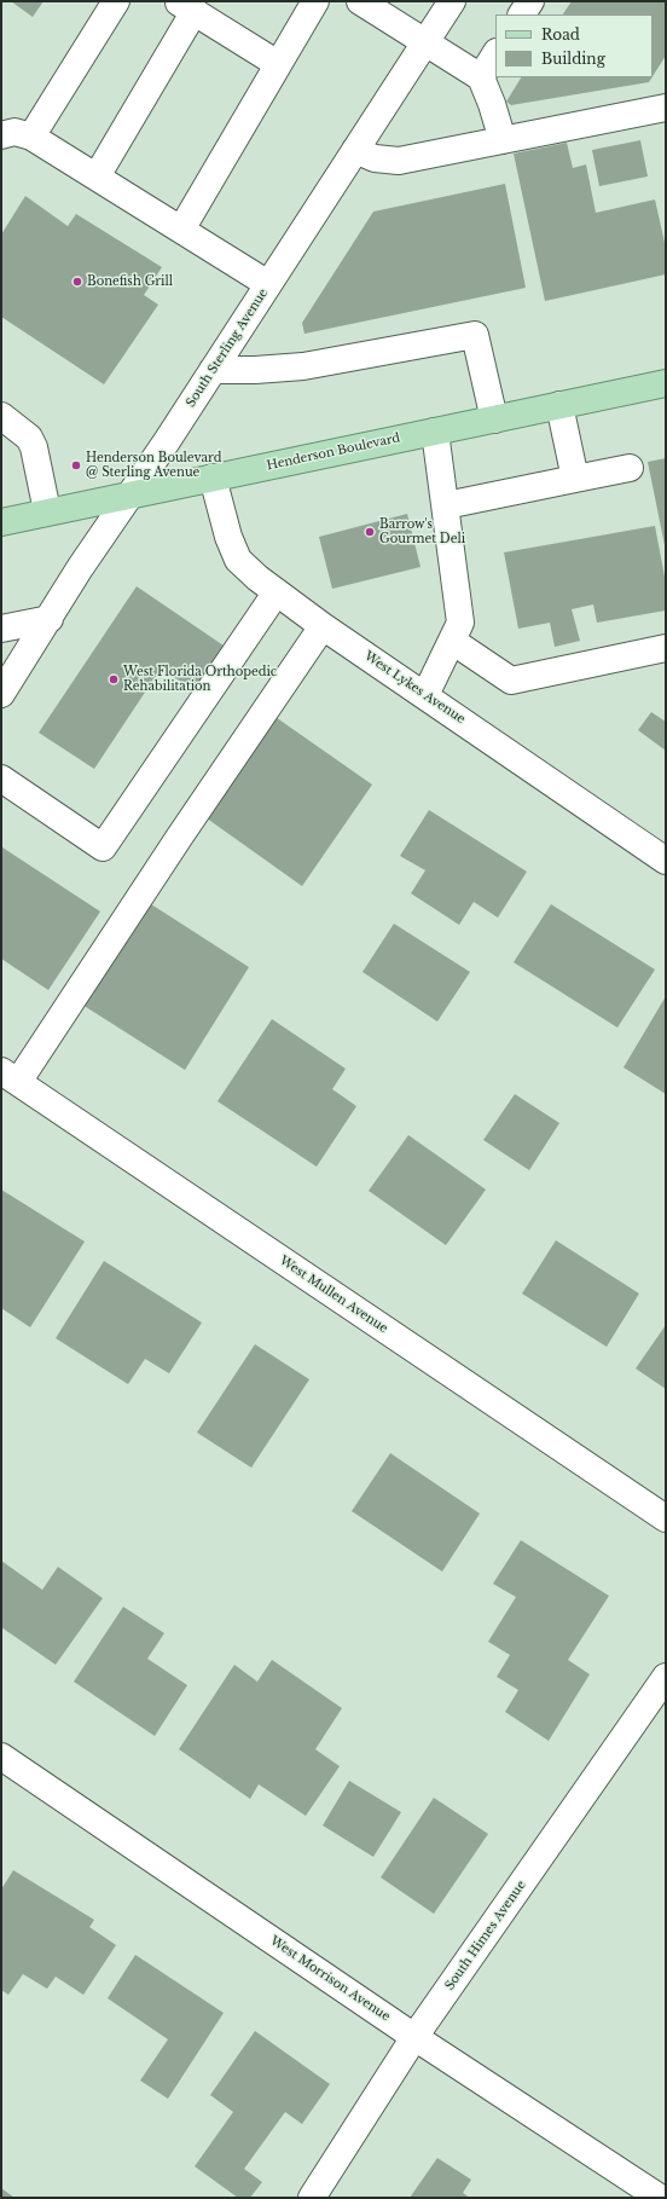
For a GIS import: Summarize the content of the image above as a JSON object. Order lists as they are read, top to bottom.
{
  "streets": {
    "main road": ["Henderson Boulevard"],
    "street": [
      "South Sterling Avenue",
      "West Lykes Avenue",
      "West Mullen Avenue",
      "South Himes Avenue",
      "West Morrison Avenue"
    ]
  },
  "crossings": [
    ["South Sterling Avenue", "Henderson Boulevard"],
    ["Henderson Boulevard", "West Lykes Avenue"],
    ["South Himes Avenue", "West Morrison Avenue"]
  ],
  "places": [
    "Bonefish Grill",
    "Henderson Boulevard @ Sterling Avenue",
    "Barrow's Gourmet Deli",
    "West Florida Orthopedic Rehabilitation"
  ],
  "legend": ["Road", "Building"]
}
